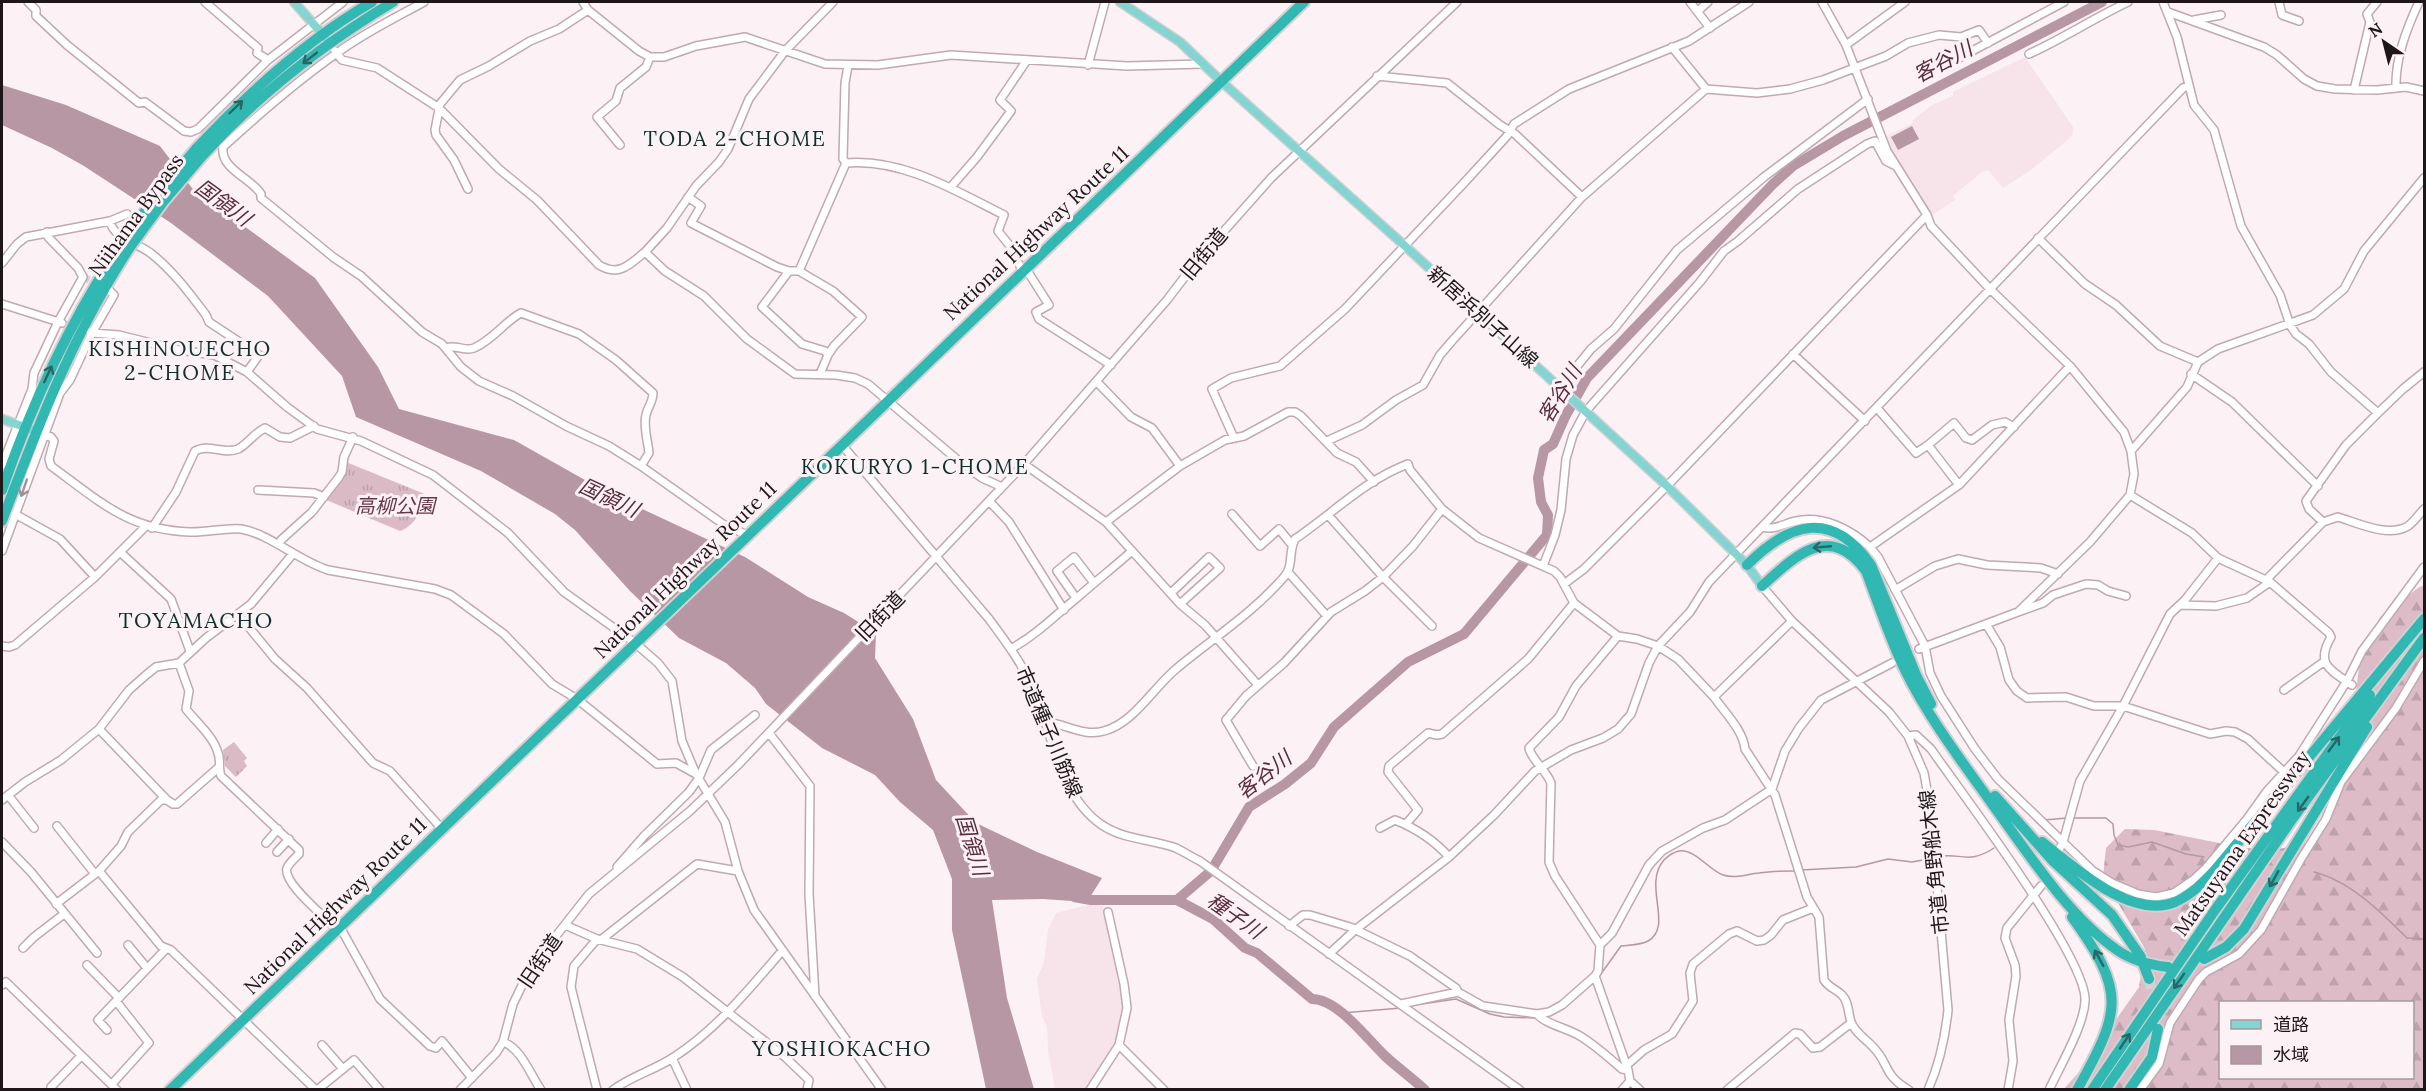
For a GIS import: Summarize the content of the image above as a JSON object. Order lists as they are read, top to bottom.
{
  "streets": {
    "highway": ["Niihama Bypass", "National Highway Route 11", "Matsuyama Expressway"],
    "main road": ["新居浜別子山線"],
    "street": ["旧街道", "市道種子川筋線", "市道 角野船木線"]
  },
  "crossings": [
    ["National Highway Route 11", "新居浜別子山線"],
    ["National Highway Route 11", "市道種子川筋線"],
    ["旧街道", "新居浜別子山線"],
    ["旧街道", "市道種子川筋線"],
    ["新居浜別子山線", "市道 角野船木線"]
  ],
  "districts": [
    "TODA 2-CHOME",
    "KISHINOUECHO 2-CHOME",
    "KOKURYO 1-CHOME",
    "TOYAMACHO",
    "YOSHIOKACHO"
  ],
  "water": ["客谷川", "国領川", "種子川"],
  "parks": ["高柳公園"],
  "legend": ["道路", "水域"],
  "north": "top left"
}
